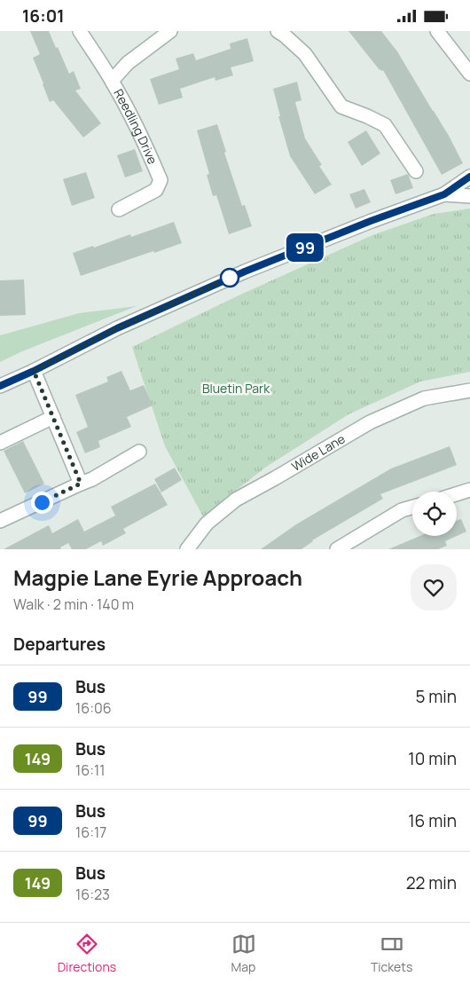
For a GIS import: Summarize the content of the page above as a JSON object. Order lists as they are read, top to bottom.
{
  "streets": {
    "street": ["Reedling Drive", "Wide Lane"]
  },
  "parks": ["Bluetin Park"],
  "lines": ["bus line 99"],
  "page": {
    "status": "16:01",
    "on_map": "99",
    "heading": [
      ["Magpie Lane Eyrie Approach", "Walk · 2 min · 140 m"],
      "Departures"
    ],
    "list": [
      {
        "mark": "99",
        "name": "Bus",
        "note": "16:06",
        "value": "5 min"
      },
      {
        "mark": "149",
        "name": "Bus",
        "note": "16:11",
        "value": "10 min"
      },
      {
        "mark": "99",
        "name": "Bus",
        "note": "16:17",
        "value": "16 min"
      },
      {
        "mark": "149",
        "name": "Bus",
        "note": "16:23",
        "value": "22 min"
      }
    ],
    "tabs": ["Directions", "Map", "Tickets"]
  }
}
